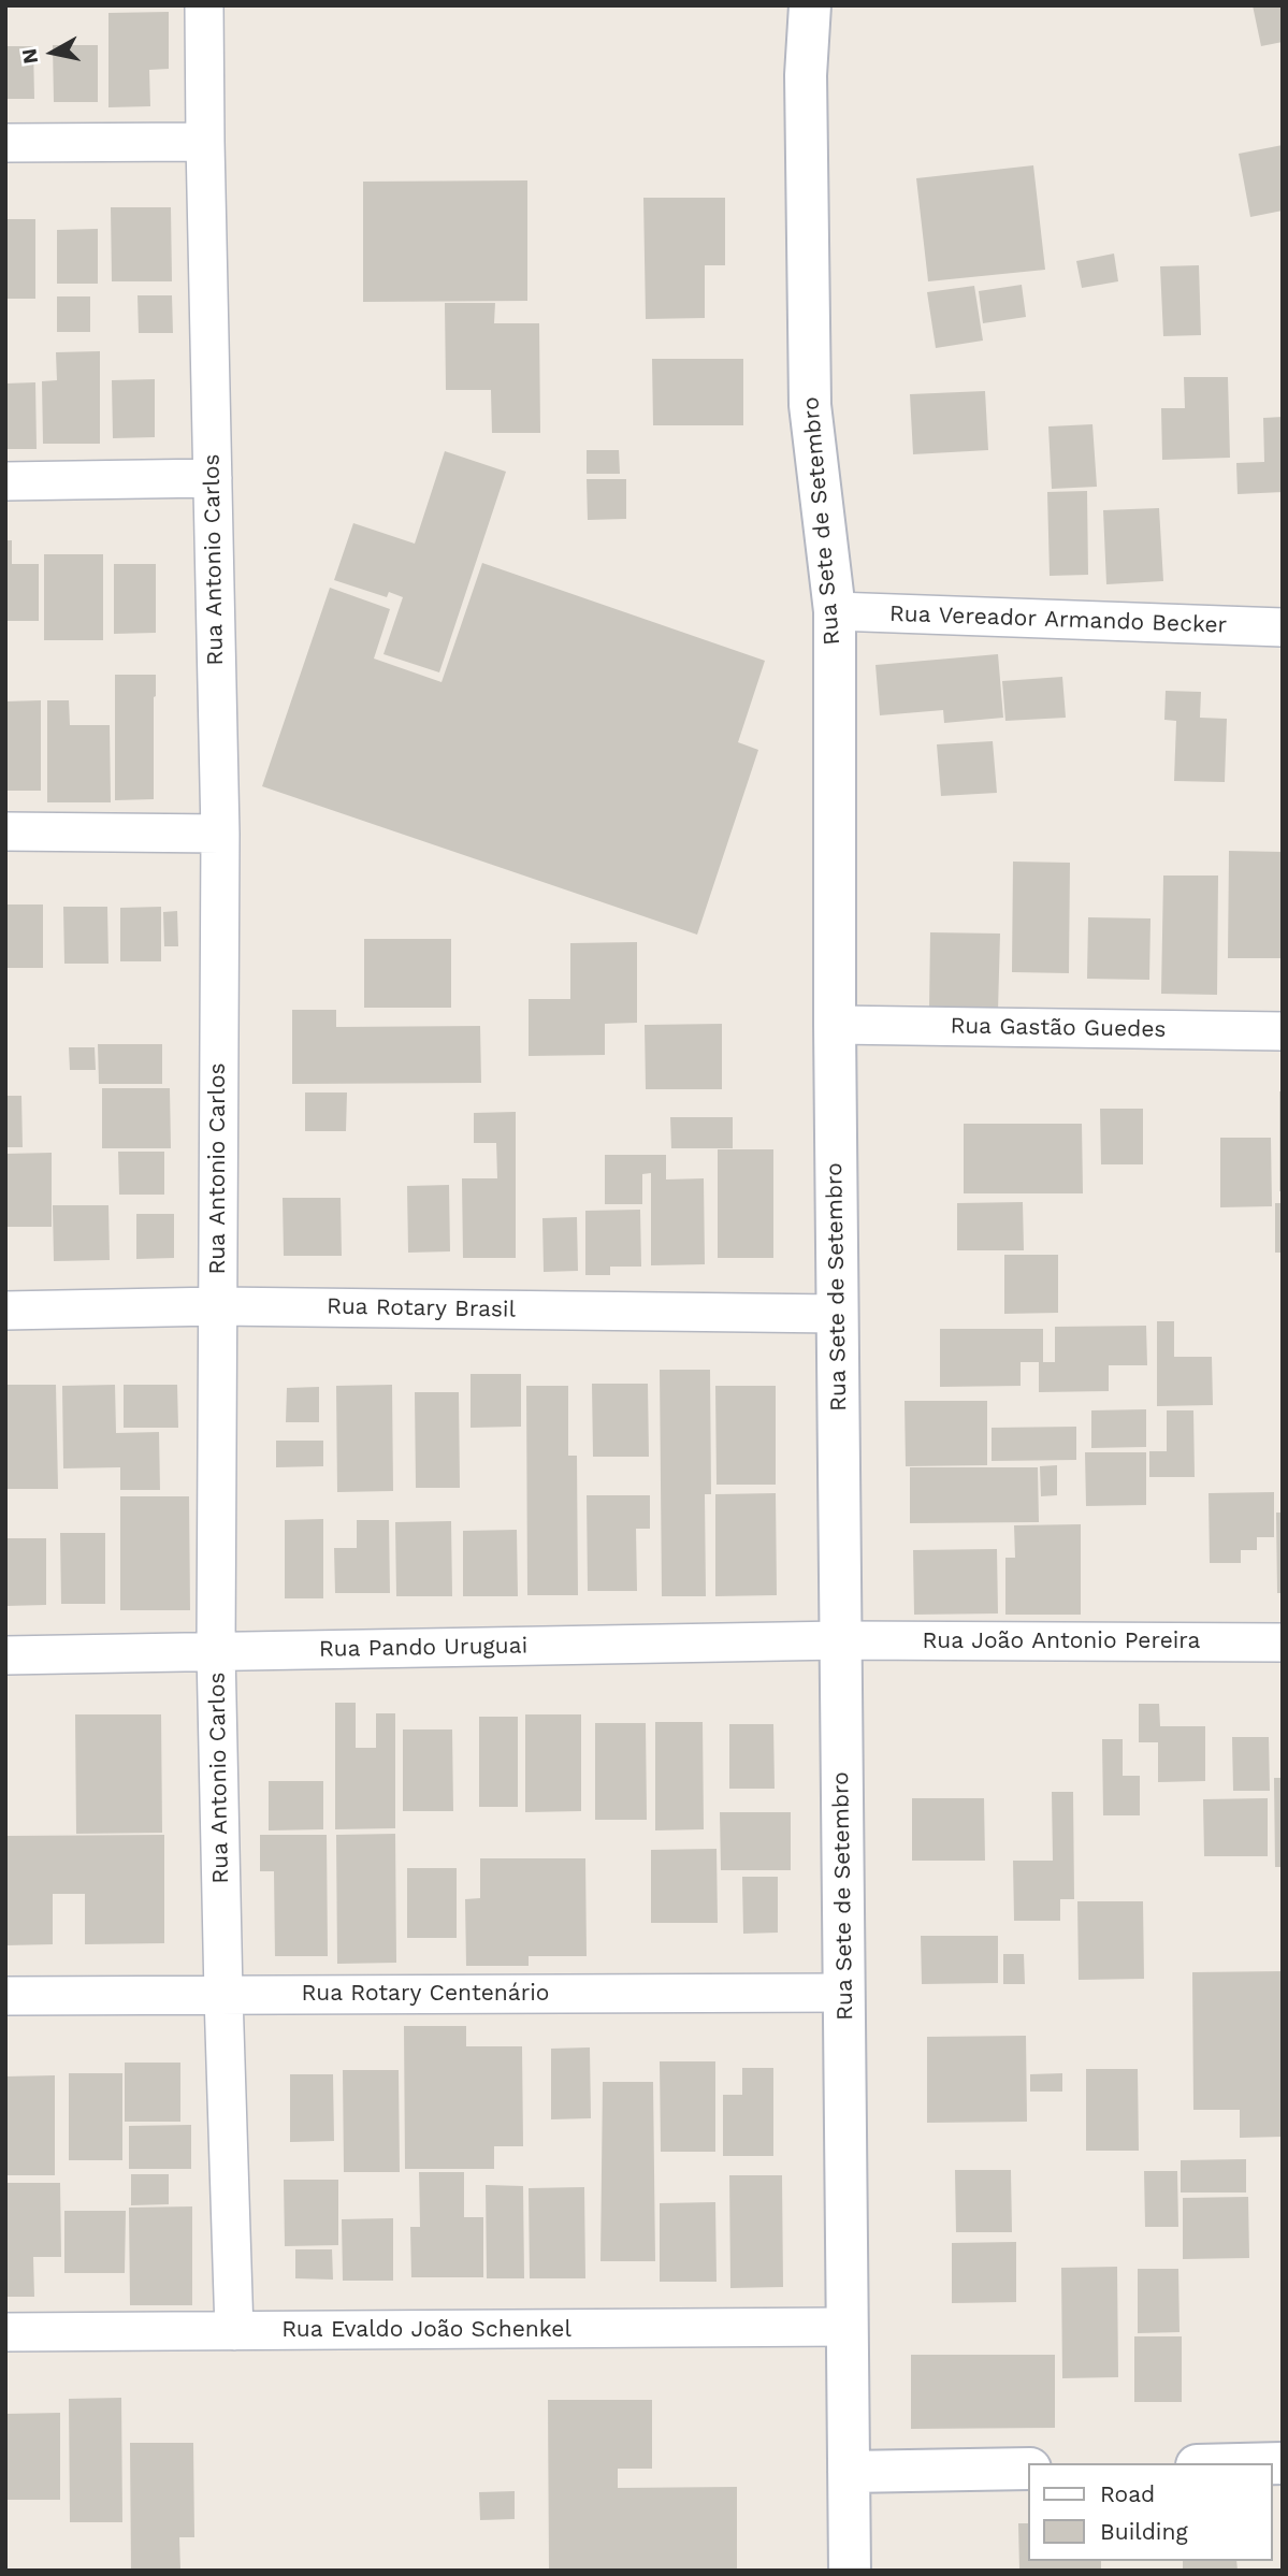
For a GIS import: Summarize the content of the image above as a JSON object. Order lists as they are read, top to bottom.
{
  "streets": {
    "street": [
      "Rua Sete de Setembro",
      "Rua Antonio Carlos",
      "Rua Vereador Armando Becker",
      "Rua Gastão Guedes",
      "Rua Rotary Brasil",
      "Rua João Antonio Pereira",
      "Rua Pando Uruguai",
      "Rua Rotary Centenário",
      "Rua Evaldo João Schenkel"
    ]
  },
  "crossings": [
    ["Rua Sete de Setembro", "Rua Vereador Armando Becker"],
    ["Rua Sete de Setembro", "Rua Gastão Guedes"],
    ["Rua Sete de Setembro", "Rua Rotary Brasil"],
    ["Rua Sete de Setembro", "Rua João Antonio Pereira"],
    ["Rua Sete de Setembro", "Rua Pando Uruguai"],
    ["Rua Sete de Setembro", "Rua Rotary Centenário"],
    ["Rua Sete de Setembro", "Rua Evaldo João Schenkel"],
    ["Rua Antonio Carlos", "Rua Rotary Brasil"],
    ["Rua Antonio Carlos", "Rua Pando Uruguai"],
    ["Rua Antonio Carlos", "Rua Rotary Centenário"],
    ["Rua Antonio Carlos", "Rua Evaldo João Schenkel"],
    ["Rua João Antonio Pereira", "Rua Pando Uruguai"]
  ],
  "legend": ["Road", "Building"],
  "north": "left"
}
